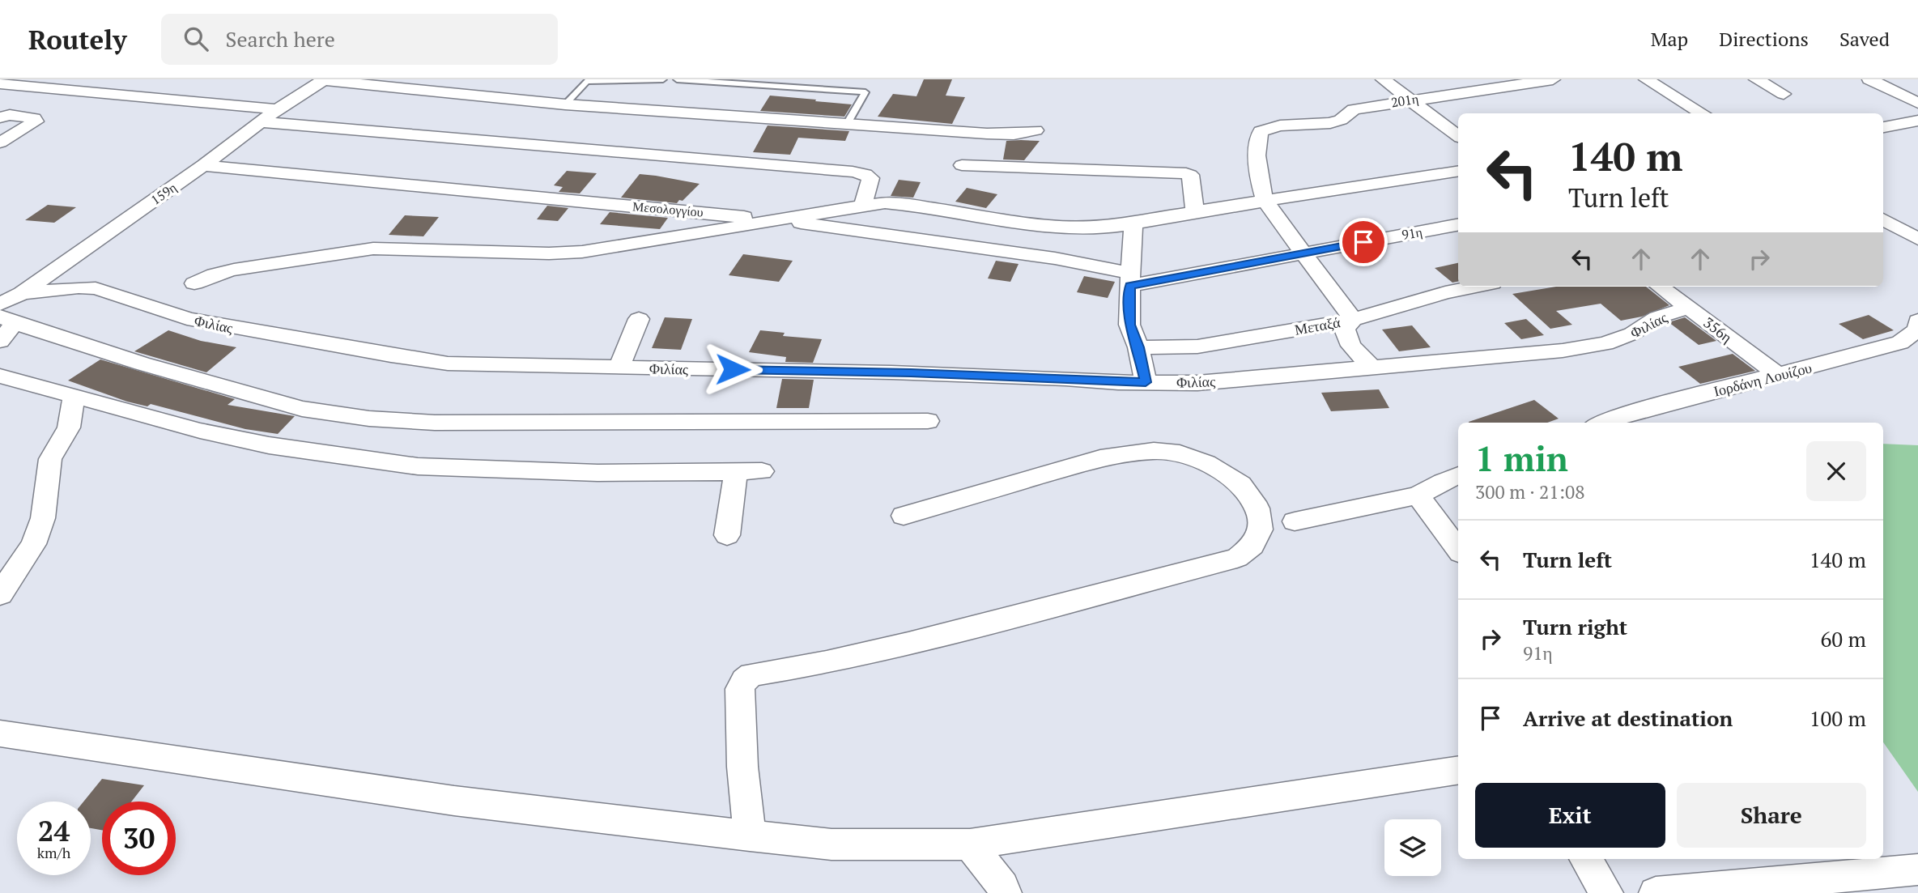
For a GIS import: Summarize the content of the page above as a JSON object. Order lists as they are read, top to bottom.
{
  "streets": {
    "street": [
      "201η",
      "159η",
      "Μεσολογγίου",
      "91η",
      "Φιλίας",
      "Μεταξά",
      "356η",
      "Ιορδάνη Λουίζου"
    ]
  },
  "crossings": [
    ["159η", "Μεσολογγίου"],
    ["159η", "Φιλίας"],
    ["Μεσολογγίου", "91η"],
    ["Φιλίας", "356η"],
    ["356η", "Ιορδάνη Λουίζου"]
  ],
  "page": {
    "header": "Routely",
    "search": "Search here",
    "nav": ["Map", "Directions", "Saved"],
    "turn": ["140 m", "Turn left"],
    "heading": ["1 min", "300 m · 21:08"],
    "list": [
      {
        "name": "Turn left",
        "value": "140 m"
      },
      {
        "name": "Turn right",
        "note": "91η",
        "value": "60 m"
      },
      {
        "name": "Arrive at destination",
        "value": "100 m"
      }
    ],
    "buttons": ["Exit", "Share"],
    "speed": "24 km/h",
    "limit": "30"
  }
}
